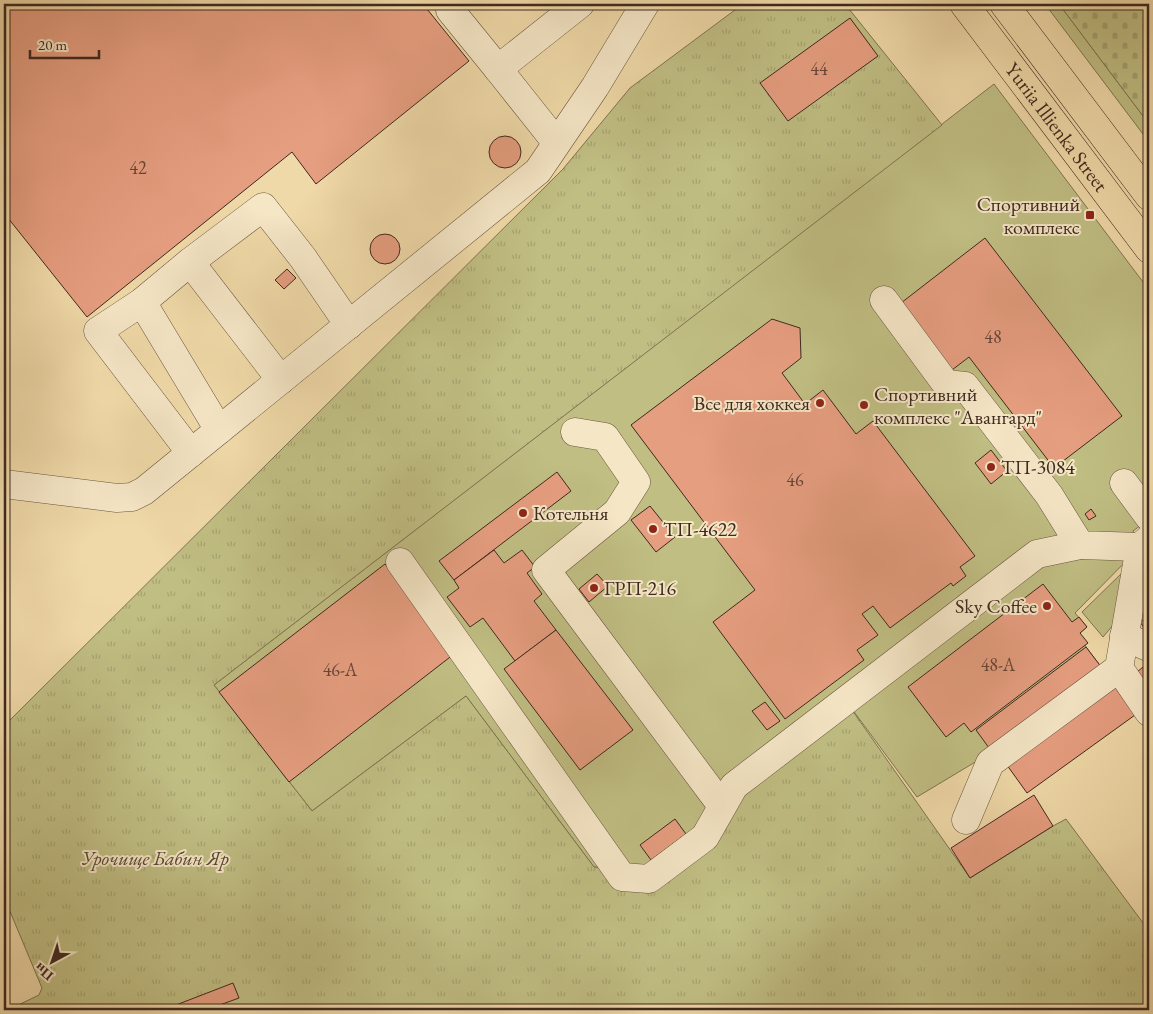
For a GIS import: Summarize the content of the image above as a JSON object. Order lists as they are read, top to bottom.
{
  "streets": {
    "main road": ["Yuriia Illienka Street"]
  },
  "parks": ["Урочище Бабин Яр"],
  "places": {
    "transit": ["Спортивний комплекс"],
    "other": [
      "Все для хоккея",
      "Спортивний комплекс \"Авангард\"",
      "ТП-3084",
      "Котельня",
      "ТП-4622",
      "ГРП-216",
      "Sky Coffee"
    ]
  },
  "house_numbers": [
    "44",
    "42",
    "48",
    "46",
    "48-А",
    "46-А"
  ],
  "scale_bar": "20 m",
  "north": "bottom left"
}
